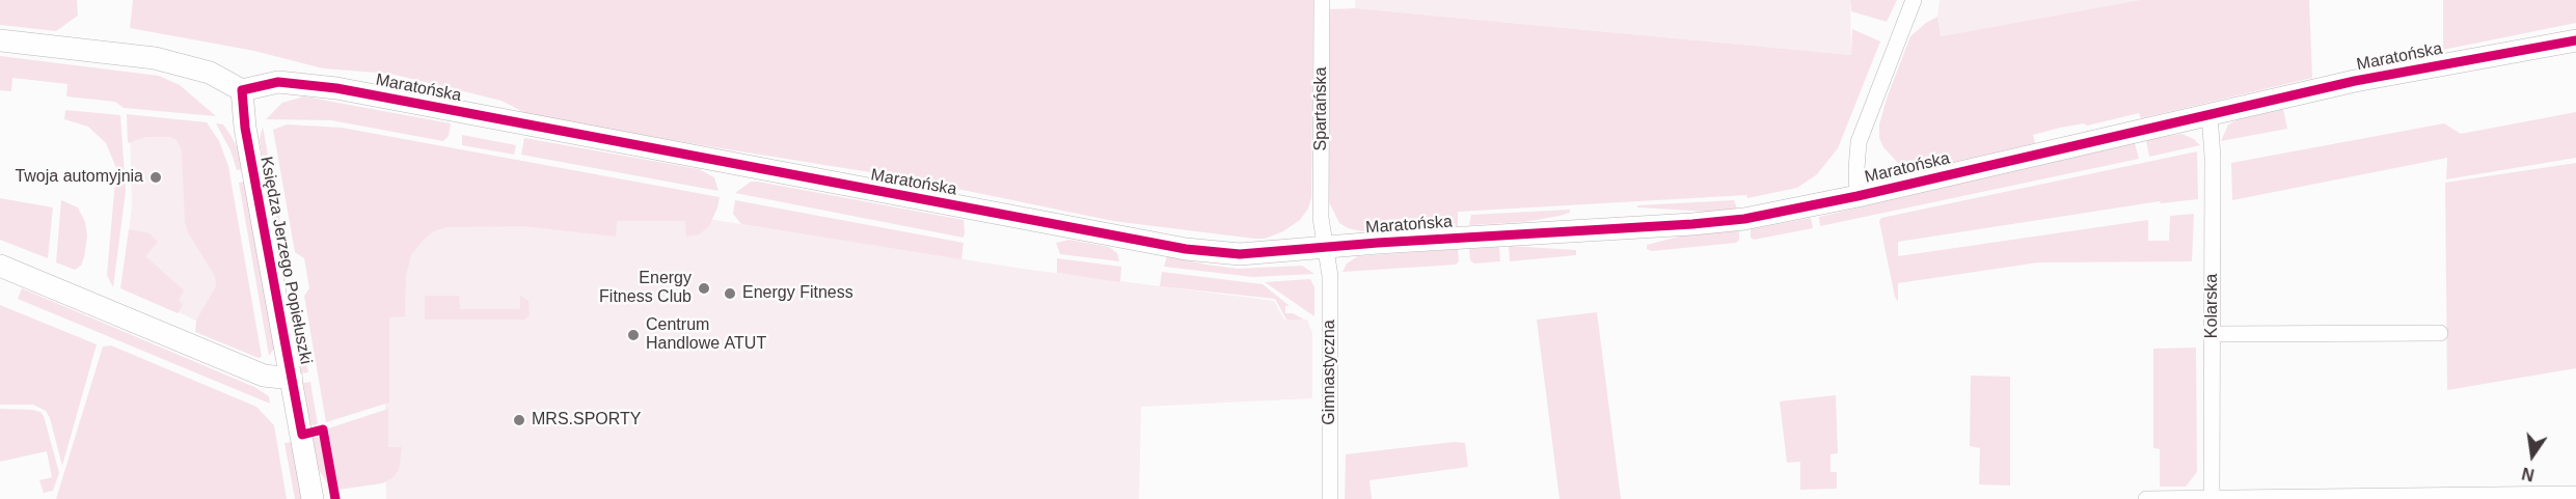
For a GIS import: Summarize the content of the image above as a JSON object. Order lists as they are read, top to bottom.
{
  "streets": {
    "main road": ["Maratońska", "Księdza Jerzego Popiełuszki"],
    "street": ["Spartańska", "Kolarska", "Gimnastyczna"]
  },
  "crossings": [
    ["Maratońska", "Spartańska"],
    ["Maratońska", "Księdza Jerzego Popiełuszki"],
    ["Maratońska", "Kolarska"],
    ["Maratońska", "Gimnastyczna"],
    ["Spartańska", "Gimnastyczna"]
  ],
  "places": [
    "Twoja automyjnia",
    "Energy Fitness Club",
    "Energy Fitness",
    "Centrum Handlowe ATUT",
    "MRS.SPORTY"
  ],
  "north": "bottom"
}
